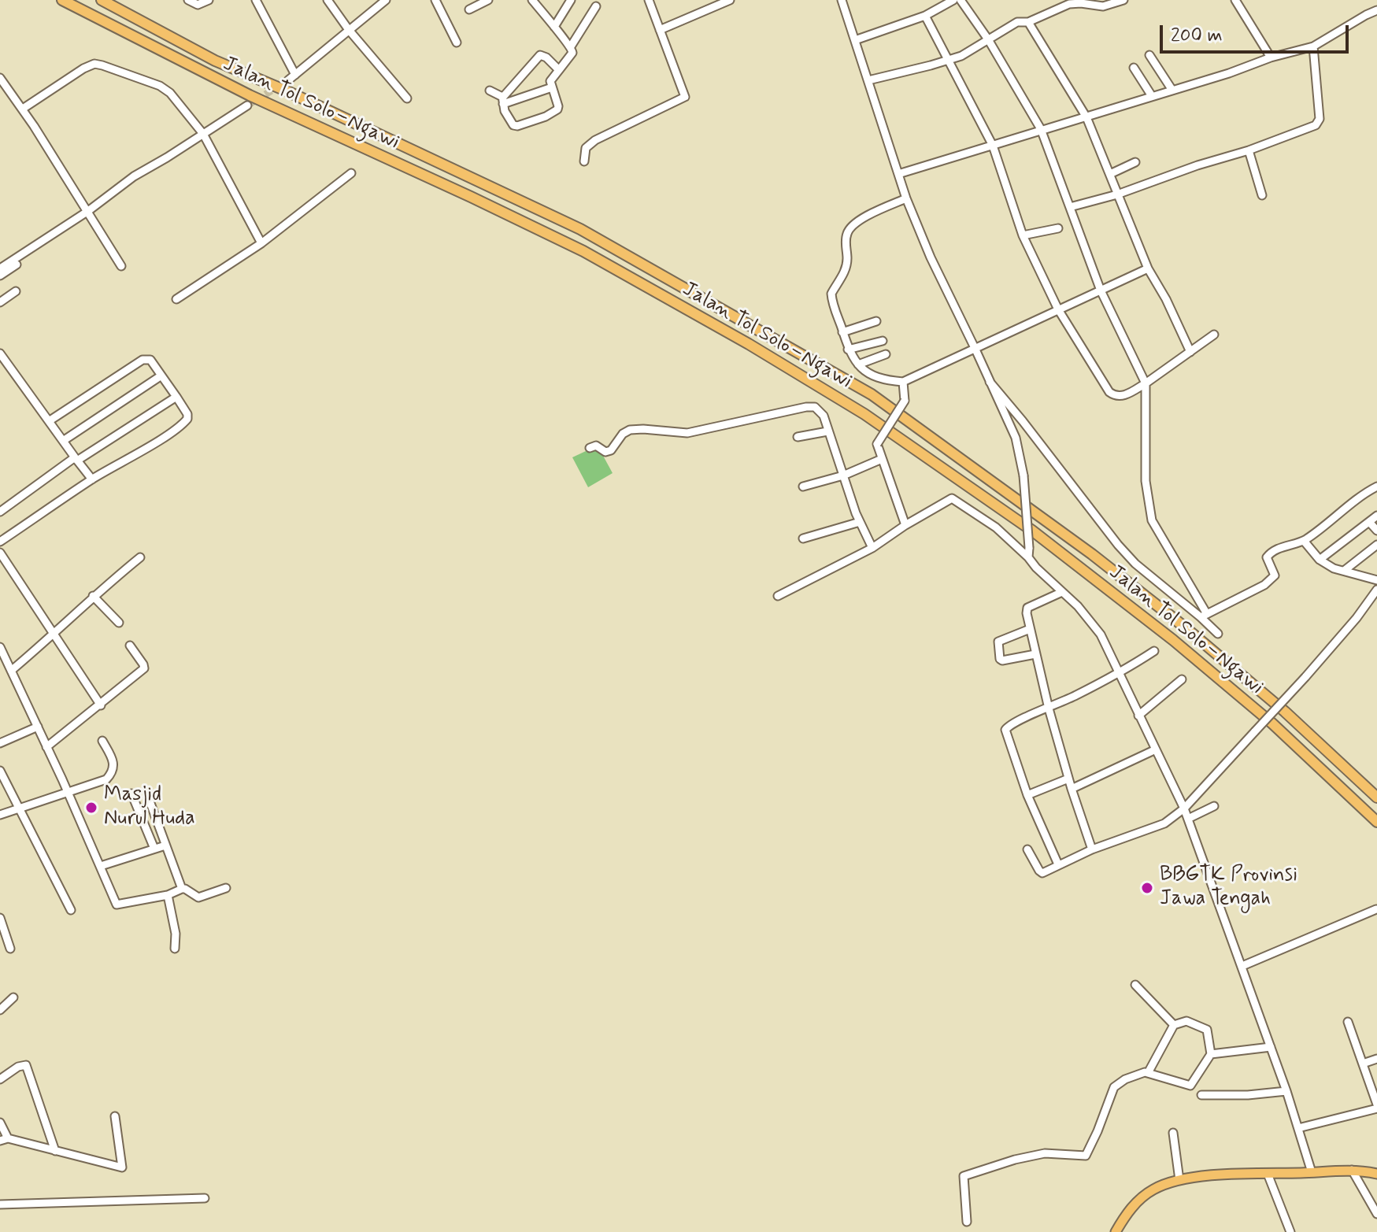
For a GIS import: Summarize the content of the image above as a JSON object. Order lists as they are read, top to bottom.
{
  "streets": {
    "highway": ["Jalan Tol Solo–Ngawi"]
  },
  "places": ["Masjid Nurul Huda", "BBGTK Provinsi Jawa Tengah"],
  "scale_bar": "200 m"
}
